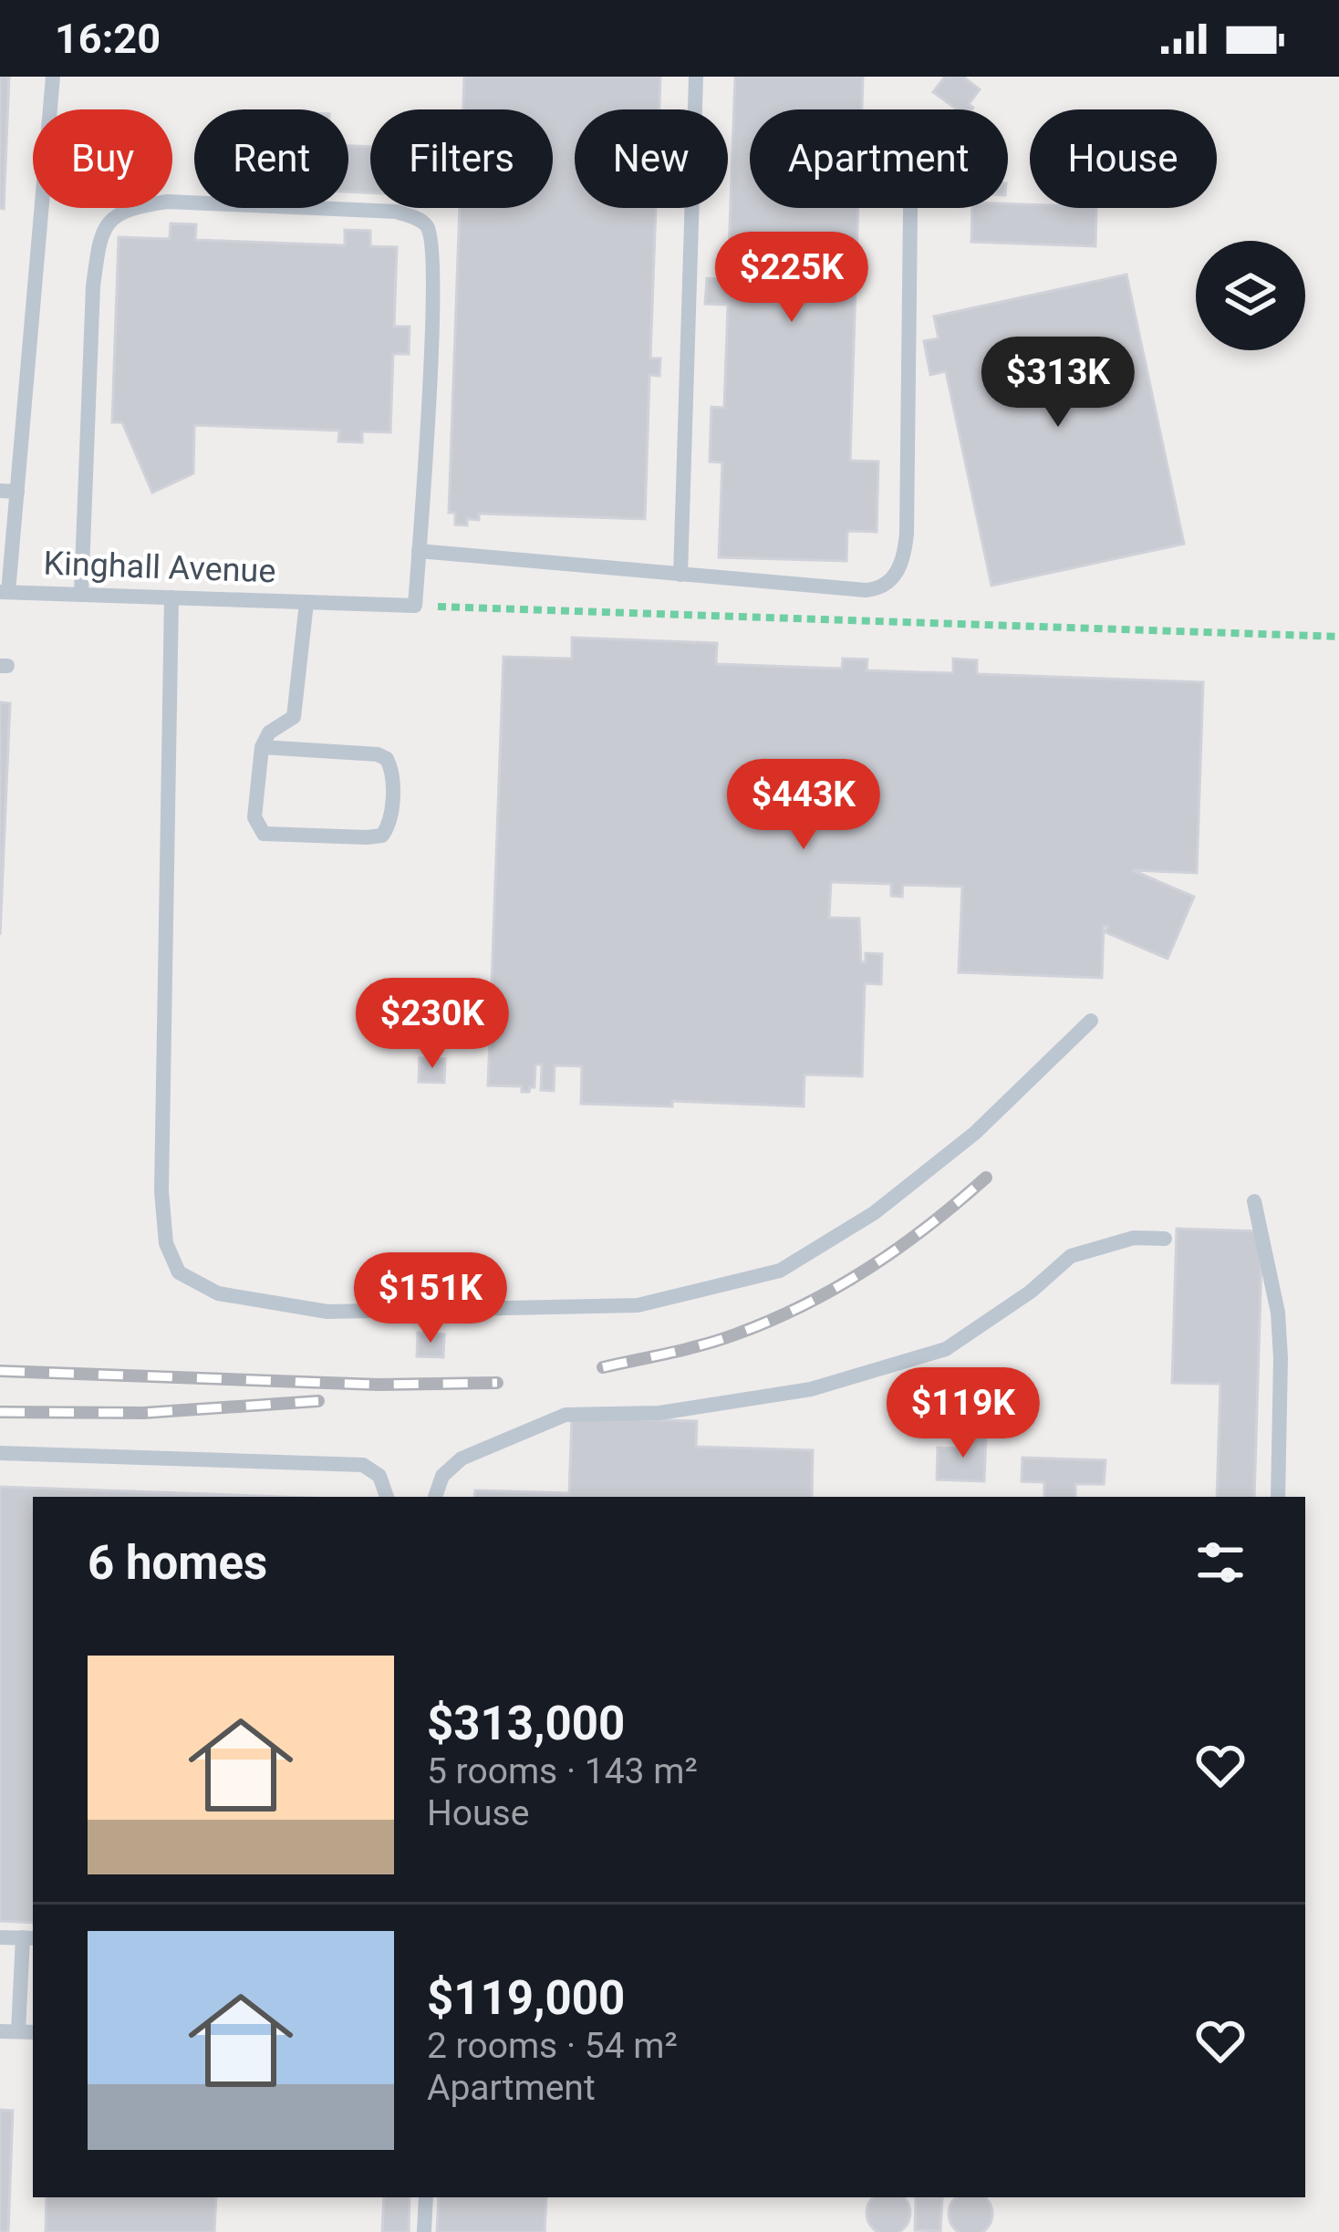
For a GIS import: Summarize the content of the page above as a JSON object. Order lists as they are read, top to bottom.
{
  "streets": {
    "lane": ["Kinghall Avenue"]
  },
  "page": {
    "status": "16:20",
    "chip": [
      "Buy",
      "Rent",
      "Filters",
      "New",
      "Apartment",
      "House"
    ],
    "price": [
      "$225K",
      "$313K",
      "$443K",
      "$230K",
      "$151K",
      "$119K"
    ],
    "heading": "6 homes",
    "list": [
      {
        "name": "$313,000",
        "note": "5 rooms · 143 m² · House"
      },
      {
        "name": "$119,000",
        "note": "2 rooms · 54 m² · Apartment"
      }
    ]
  }
}
